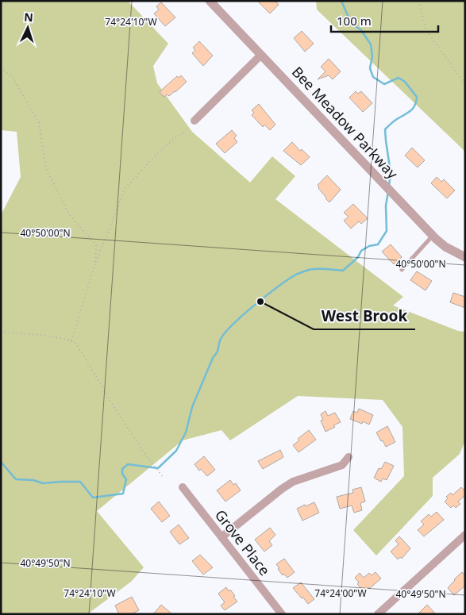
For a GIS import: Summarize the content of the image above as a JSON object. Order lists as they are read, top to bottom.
{
  "streets": {
    "street": ["Bee Meadow Parkway", "Grove Place"]
  },
  "places": ["West Brook"],
  "scale_bar": "100 m",
  "north": "top",
  "coordinates": [
    "74°24'10\"W",
    "40°50'00\"N",
    "40°49'50\"N",
    "74°24'00\"W"
  ]
}
